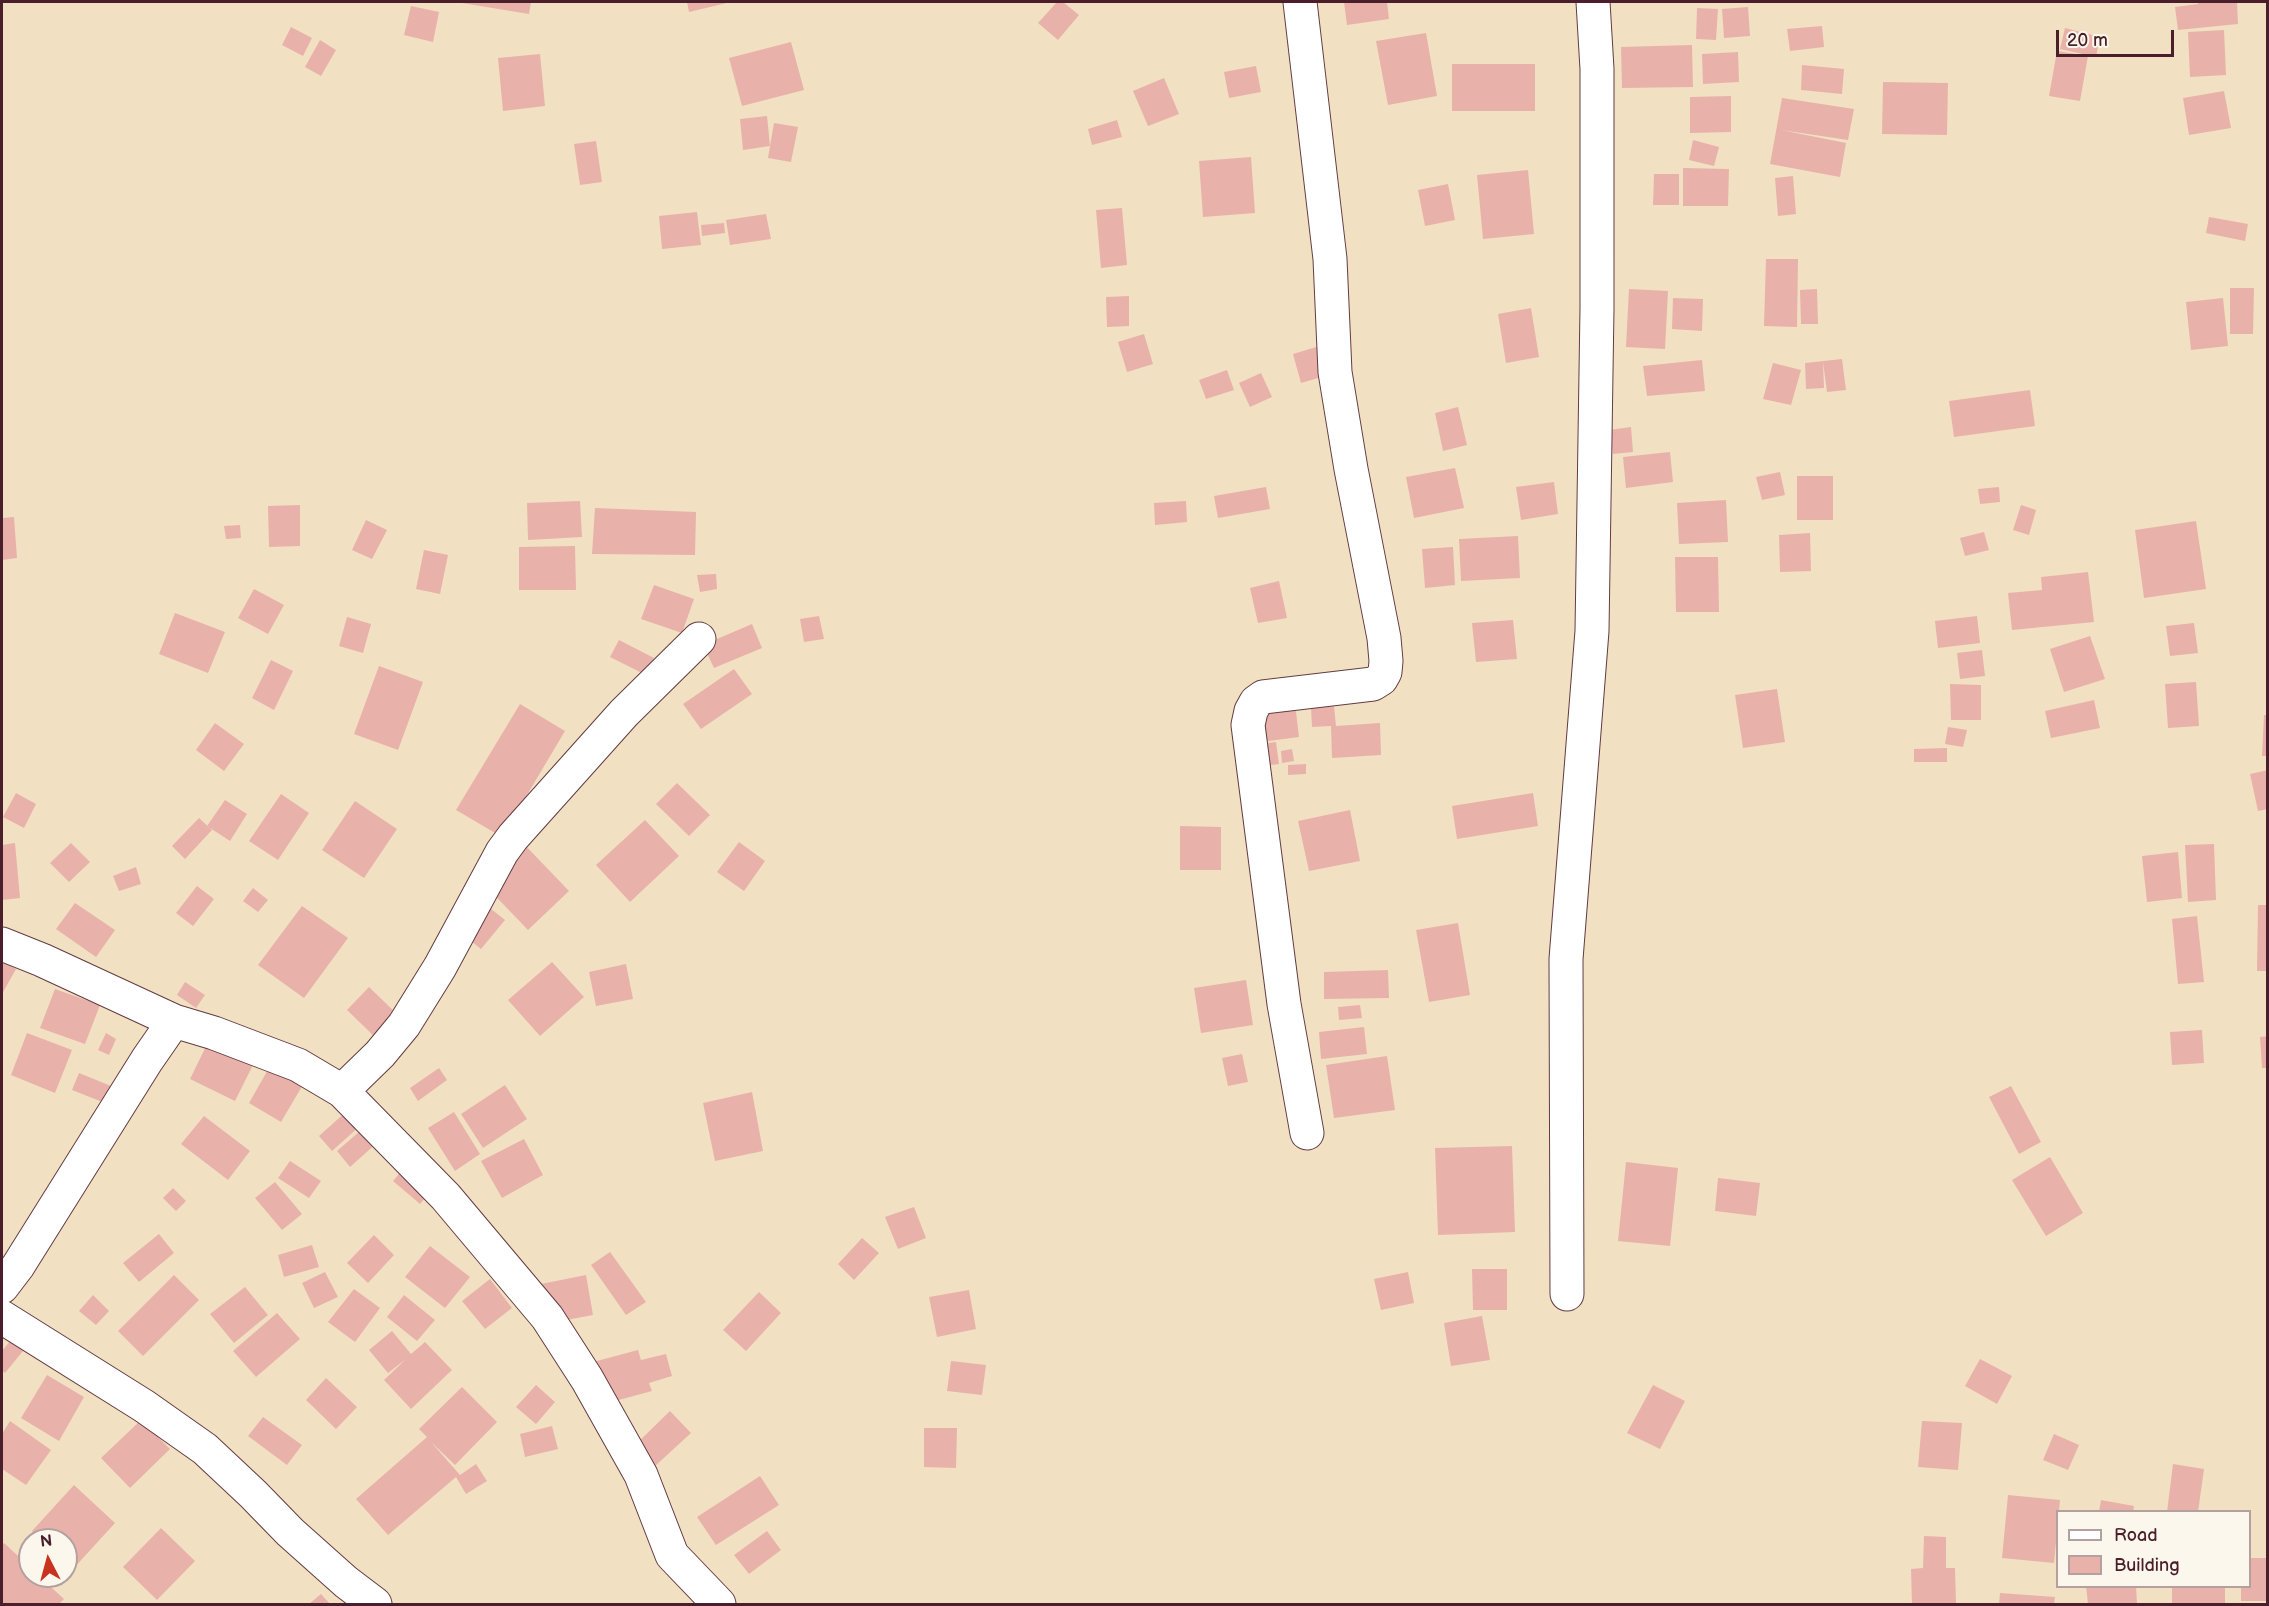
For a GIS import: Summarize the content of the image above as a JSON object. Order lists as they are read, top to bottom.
{
  "legend": ["Road", "Building"],
  "scale_bar": "20 m",
  "north": "top"
}
